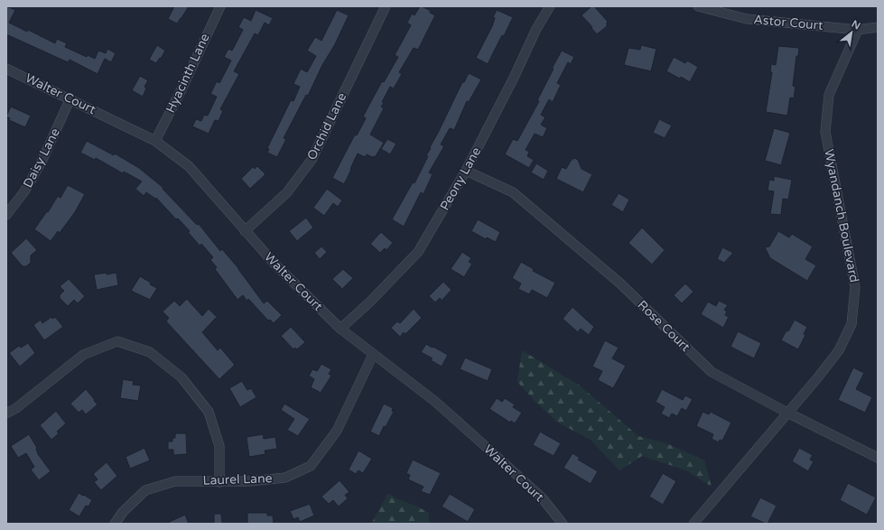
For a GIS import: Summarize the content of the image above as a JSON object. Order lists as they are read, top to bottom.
{
  "streets": {
    "street": [
      "Astor Court",
      "Hyacinth Lane",
      "Walter Court",
      "Orchid Lane",
      "Daisy Lane",
      "Peony Lane",
      "Wyandanch Boulevard",
      "Rose Court",
      "Laurel Lane"
    ]
  },
  "crossings": [
    ["Astor Court", "Wyandanch Boulevard"],
    ["Hyacinth Lane", "Walter Court"],
    ["Walter Court", "Orchid Lane"],
    ["Walter Court", "Daisy Lane"],
    ["Walter Court", "Peony Lane"],
    ["Walter Court", "Laurel Lane"],
    ["Peony Lane", "Rose Court"],
    ["Wyandanch Boulevard", "Rose Court"]
  ],
  "north": "top right"
}
